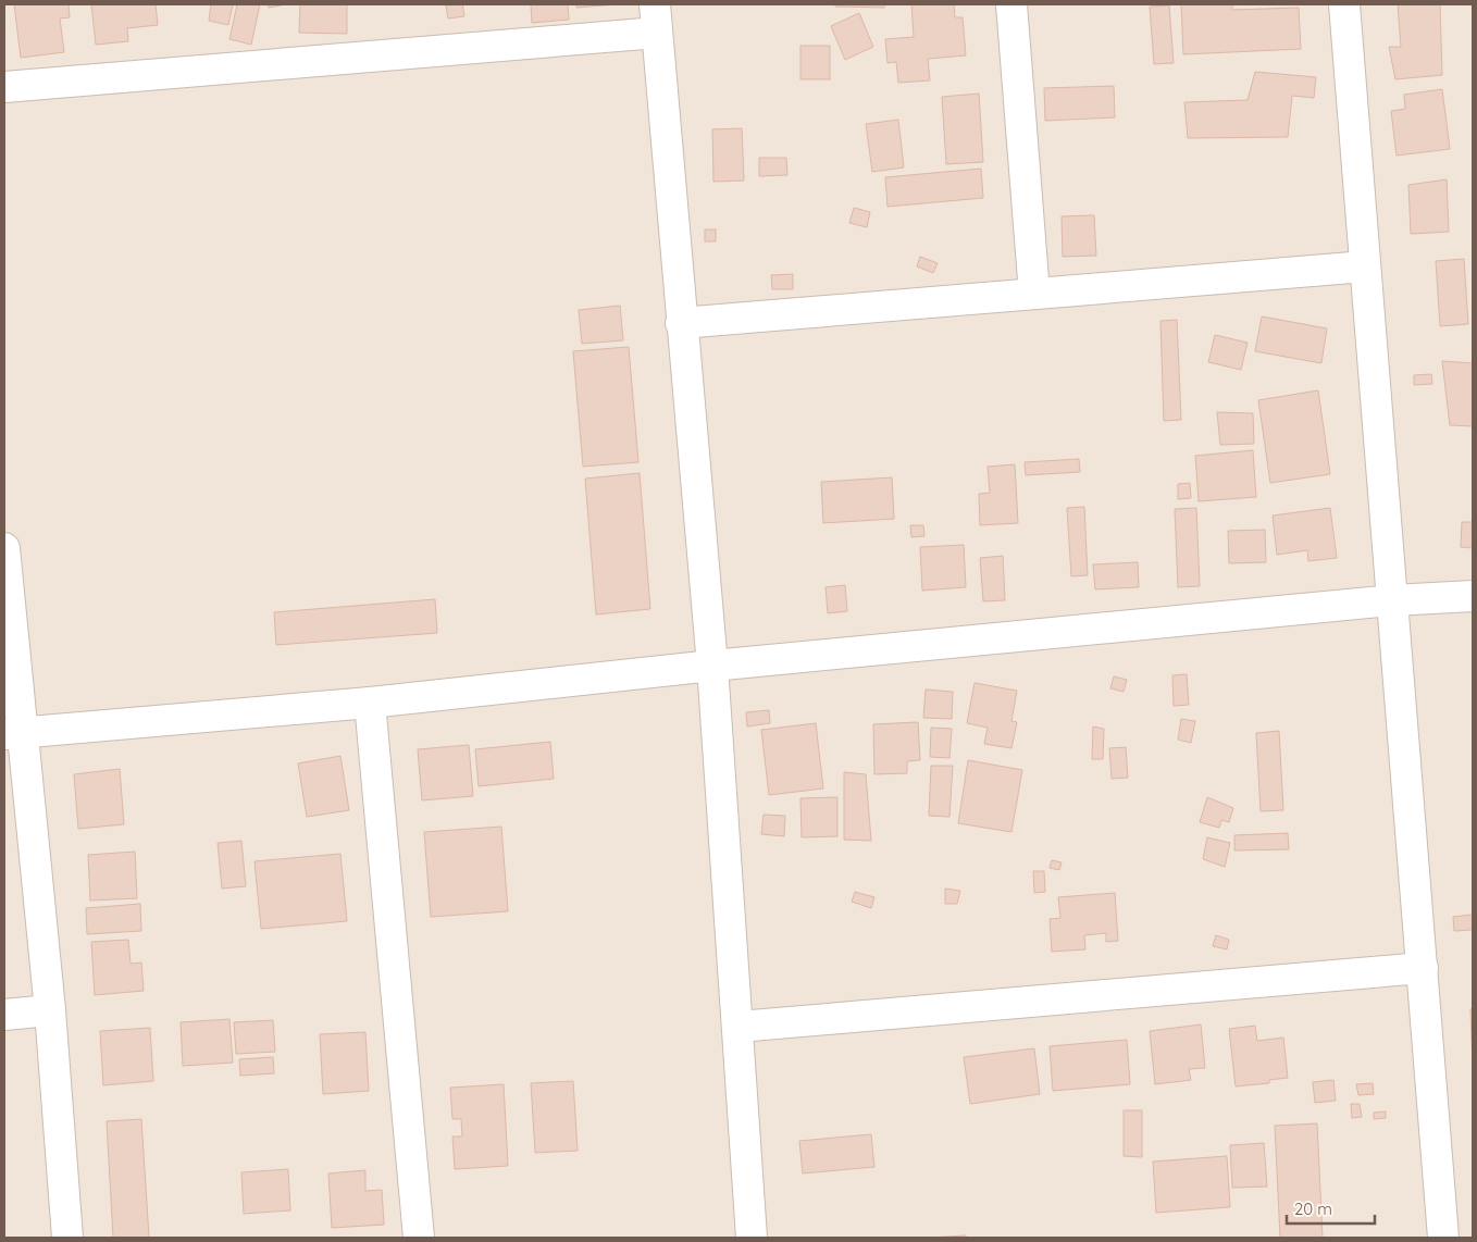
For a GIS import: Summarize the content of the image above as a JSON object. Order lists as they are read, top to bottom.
{
  "scale_bar": "20 m"
}
